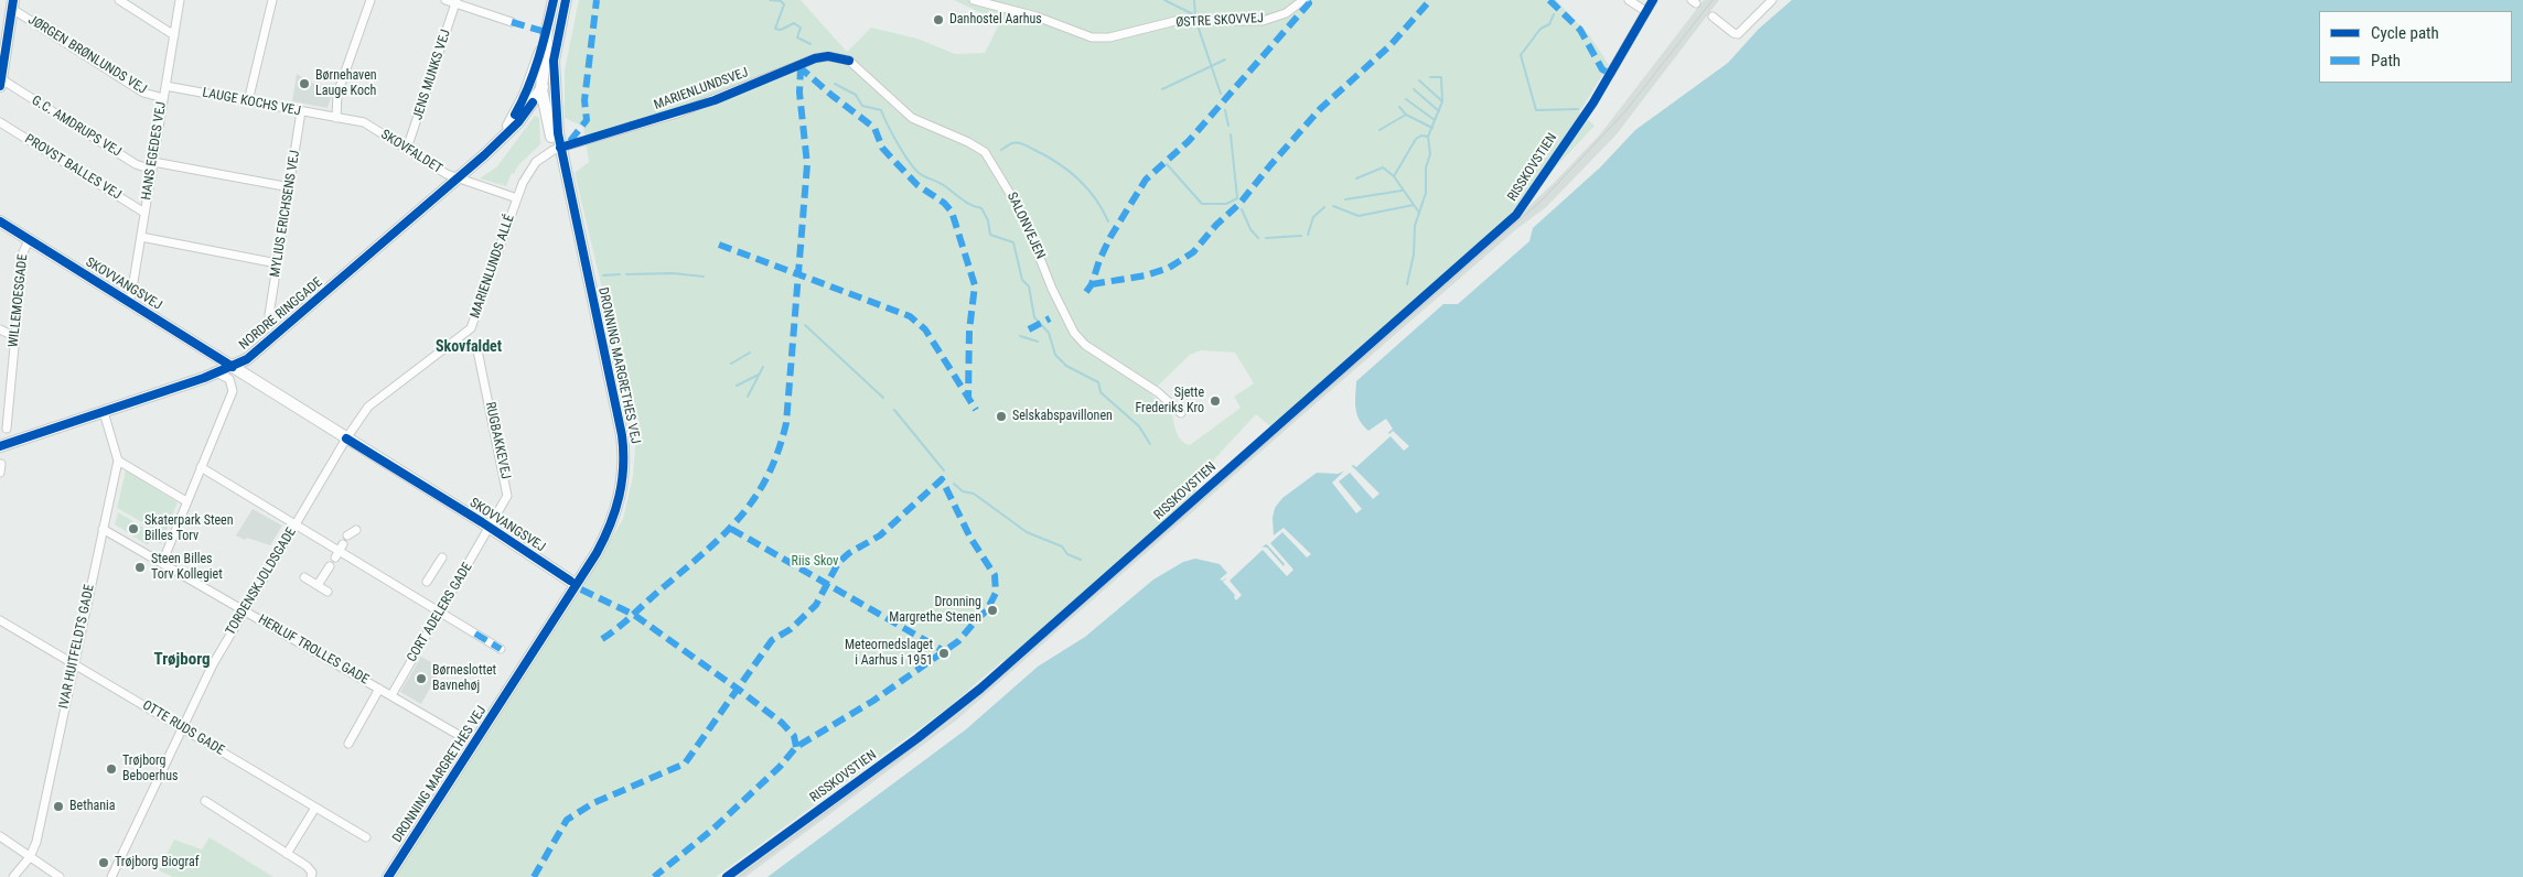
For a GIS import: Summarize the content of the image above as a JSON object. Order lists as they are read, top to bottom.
{
  "streets": {
    "street": [
      "ØSTRE SKOVVEJ",
      "JØRGEN BRØNLUNDS VEJ",
      "JENS MUNKS VEJ",
      "MARIENLUNDSVEJ",
      "LAUGE KOCHS VEJ",
      "G.C. AMDRUPS VEJ",
      "HANS EGEDES VEJ",
      "SKOVFALDET",
      "PROVST BALLES VEJ",
      "MYLIUS ERICHSENS VEJ",
      "SALONVEJEN",
      "MARIENLUNDS ALLÉ",
      "SKOVVANGSVEJ",
      "WILLEMOESGADE",
      "NORDRE RINGGADE",
      "DRONNING MARGRETHES VEJ",
      "RUGBAKKEVEJ",
      "TORDENSKJOLDSGADE",
      "CORT ADELERS GADE",
      "IVAR HUITFELDTS GADE",
      "HERLUF TROLLES GADE",
      "OTTE RUDS GADE"
    ],
    "cycle path": ["RISSKOVSTIEN"]
  },
  "crossings": [
    ["JØRGEN BRØNLUNDS VEJ", "HANS EGEDES VEJ"],
    ["JENS MUNKS VEJ", "SKOVFALDET"],
    ["MARIENLUNDSVEJ", "SALONVEJEN"],
    ["MARIENLUNDSVEJ", "MARIENLUNDS ALLÉ"],
    ["MARIENLUNDSVEJ", "DRONNING MARGRETHES VEJ"],
    ["LAUGE KOCHS VEJ", "HANS EGEDES VEJ"],
    ["LAUGE KOCHS VEJ", "SKOVFALDET"],
    ["LAUGE KOCHS VEJ", "MYLIUS ERICHSENS VEJ"],
    ["G.C. AMDRUPS VEJ", "HANS EGEDES VEJ"],
    ["G.C. AMDRUPS VEJ", "MYLIUS ERICHSENS VEJ"],
    ["HANS EGEDES VEJ", "PROVST BALLES VEJ"],
    ["HANS EGEDES VEJ", "SKOVVANGSVEJ"],
    ["SKOVFALDET", "MARIENLUNDS ALLÉ"],
    ["SKOVFALDET", "NORDRE RINGGADE"],
    ["MARIENLUNDS ALLÉ", "SKOVVANGSVEJ"],
    ["MARIENLUNDS ALLÉ", "DRONNING MARGRETHES VEJ"],
    ["MARIENLUNDS ALLÉ", "TORDENSKJOLDSGADE"],
    ["SKOVVANGSVEJ", "WILLEMOESGADE"],
    ["SKOVVANGSVEJ", "NORDRE RINGGADE"],
    ["SKOVVANGSVEJ", "DRONNING MARGRETHES VEJ"],
    ["SKOVVANGSVEJ", "RUGBAKKEVEJ"],
    ["SKOVVANGSVEJ", "TORDENSKJOLDSGADE"],
    ["SKOVVANGSVEJ", "CORT ADELERS GADE"],
    ["NORDRE RINGGADE", "DRONNING MARGRETHES VEJ"],
    ["NORDRE RINGGADE", "IVAR HUITFELDTS GADE"],
    ["RUGBAKKEVEJ", "CORT ADELERS GADE"],
    ["TORDENSKJOLDSGADE", "HERLUF TROLLES GADE"],
    ["TORDENSKJOLDSGADE", "OTTE RUDS GADE"],
    ["CORT ADELERS GADE", "HERLUF TROLLES GADE"],
    ["IVAR HUITFELDTS GADE", "HERLUF TROLLES GADE"],
    ["IVAR HUITFELDTS GADE", "OTTE RUDS GADE"]
  ],
  "districts": ["Skovfaldet", "Trøjborg"],
  "parks": ["Riis Skov"],
  "places": [
    "Danhostel Aarhus",
    "Børnehaven Lauge Koch",
    "Sjette Frederiks Kro",
    "Selskabspavillonen",
    "Skaterpark Steen Billes Torv",
    "Steen Billes Torv Kollegiet",
    "Dronning Margrethe Stenen",
    "Meteornedslaget i Aarhus i 1951",
    "Børneslottet Bavnehøj",
    "Trøjborg Beboerhus",
    "Bethania",
    "Trøjborg Biograf"
  ],
  "legend": ["Cycle path", "Path"]
}
